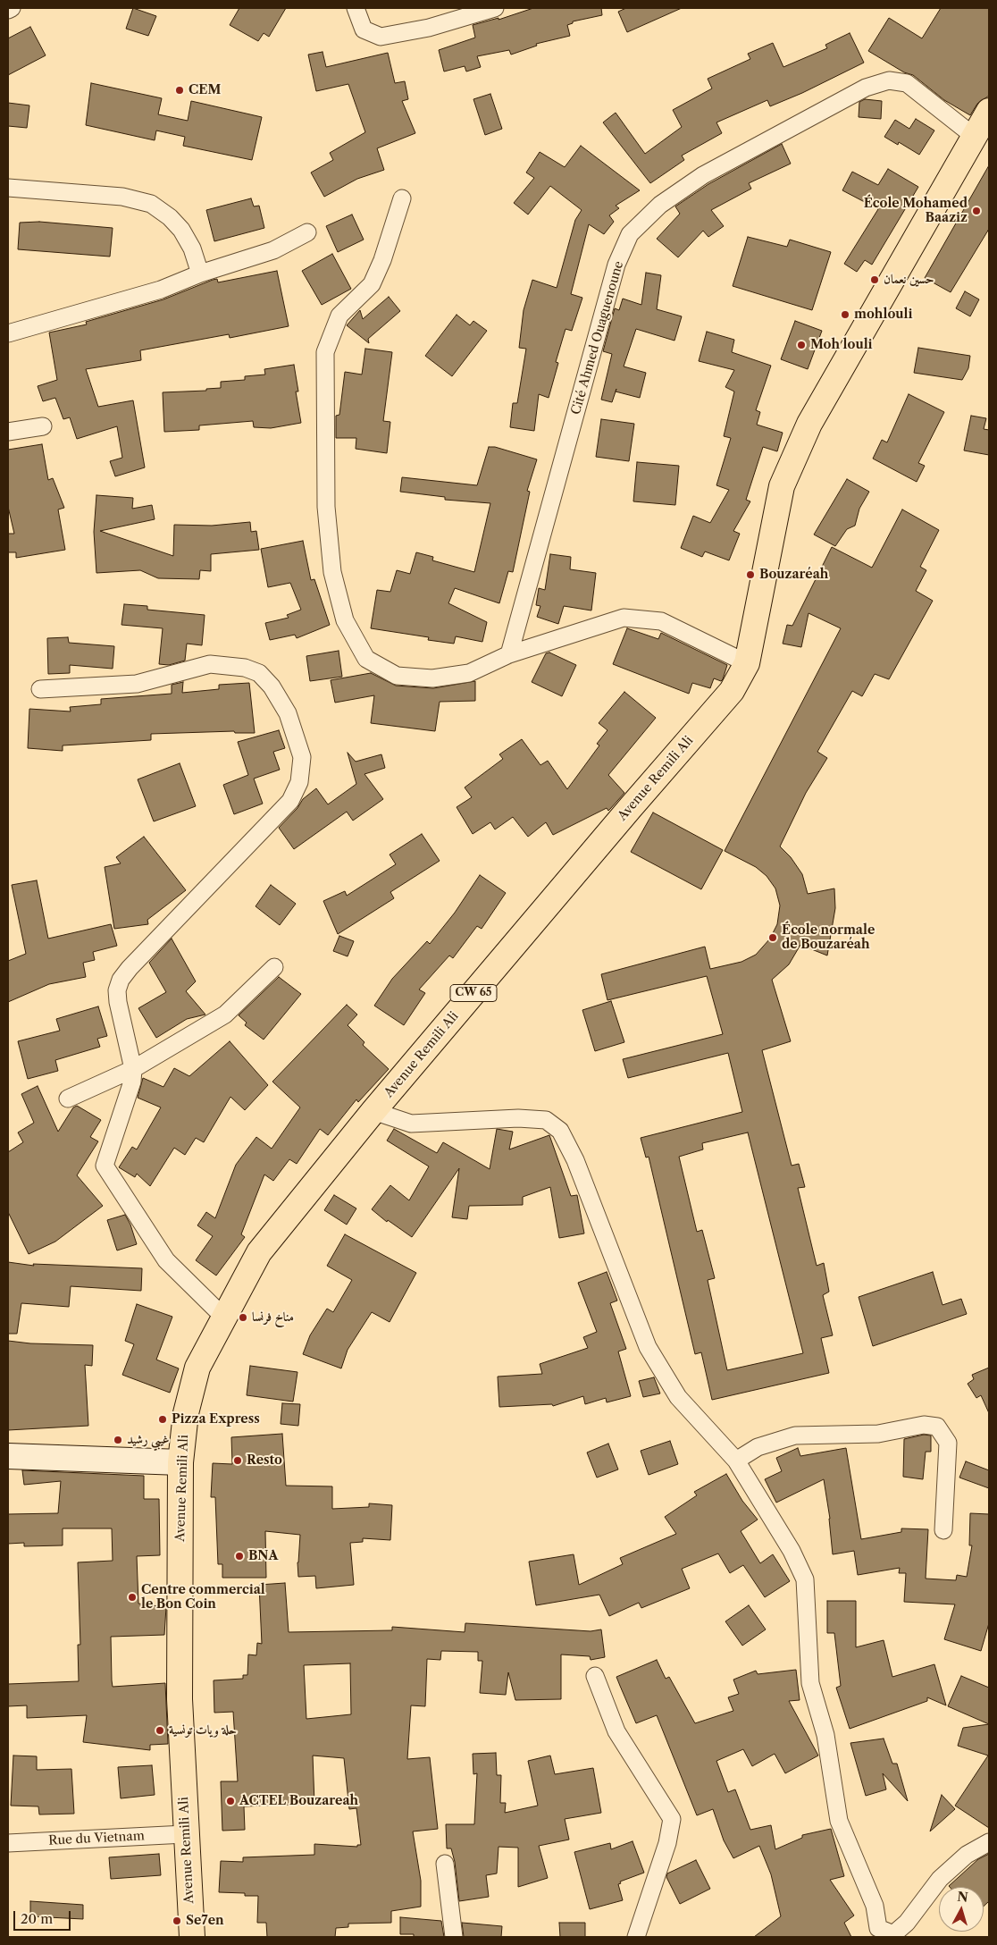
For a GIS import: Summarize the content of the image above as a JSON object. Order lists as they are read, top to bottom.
{
  "streets": {
    "main road": ["Avenue Remili Ali", "CW 65"],
    "street": ["Cité Ahmed Ouaguenoune", "Rue du Vietnam"]
  },
  "crossings": [
    ["Cité Ahmed Ouaguenoune", "Avenue Remili Ali"],
    ["Avenue Remili Ali", "Rue du Vietnam"]
  ],
  "places": [
    "CEM",
    "École Mohamed Baaziz",
    "حسين نعمان",
    "mohlouli",
    "Moh louli",
    "Bouzaréah",
    "École normale de Bouzaréah",
    "مناخ فرنسا",
    "Pizza Express",
    "غيبي رشيد",
    "Resto",
    "BNA",
    "Centre commercial le Bon Coin",
    "حلة ويات تونسية",
    "ACTEL Bouzareah",
    "Se7en"
  ],
  "scale_bar": "20 m",
  "north": "top"
}
